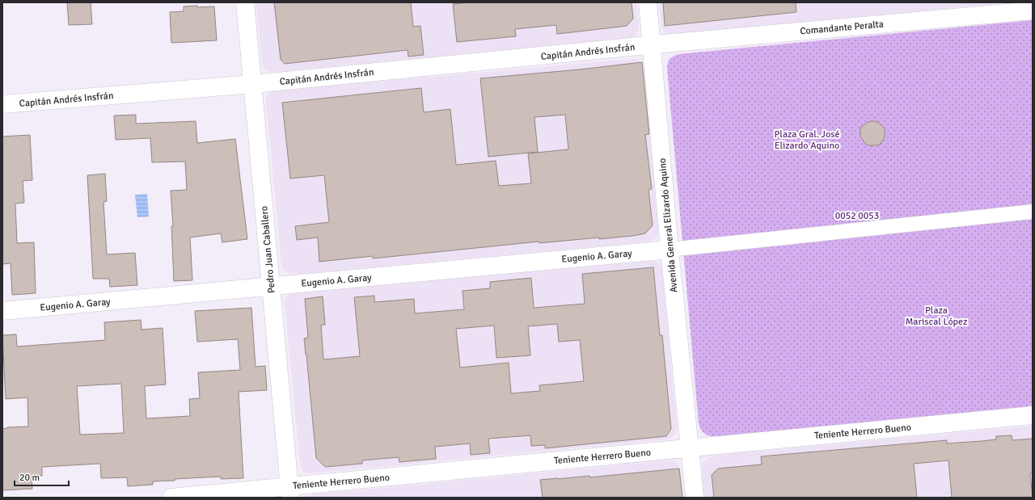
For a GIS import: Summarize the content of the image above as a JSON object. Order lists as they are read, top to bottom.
{
  "streets": {
    "main road": [
      "Comandante Peralta",
      "Capitán Andrés Insfrán",
      "Avenida General Elizardo Aquino",
      "Pedro Juan Caballero",
      "Eugenio A. Garay",
      "Teniente Herrero Bueno"
    ]
  },
  "crossings": [
    ["Comandante Peralta", "Capitán Andrés Insfrán"],
    ["Comandante Peralta", "Avenida General Elizardo Aquino"],
    ["Capitán Andrés Insfrán", "Avenida General Elizardo Aquino"],
    ["Capitán Andrés Insfrán", "Pedro Juan Caballero"],
    ["Avenida General Elizardo Aquino", "Eugenio A. Garay"],
    ["Avenida General Elizardo Aquino", "Teniente Herrero Bueno"],
    ["Pedro Juan Caballero", "Eugenio A. Garay"],
    ["Pedro Juan Caballero", "Teniente Herrero Bueno"]
  ],
  "parks": ["Plaza Gral. José Elizardo Aquino", "0052 0053", "Plaza Mariscal López"],
  "scale_bar": "20 m"
}
